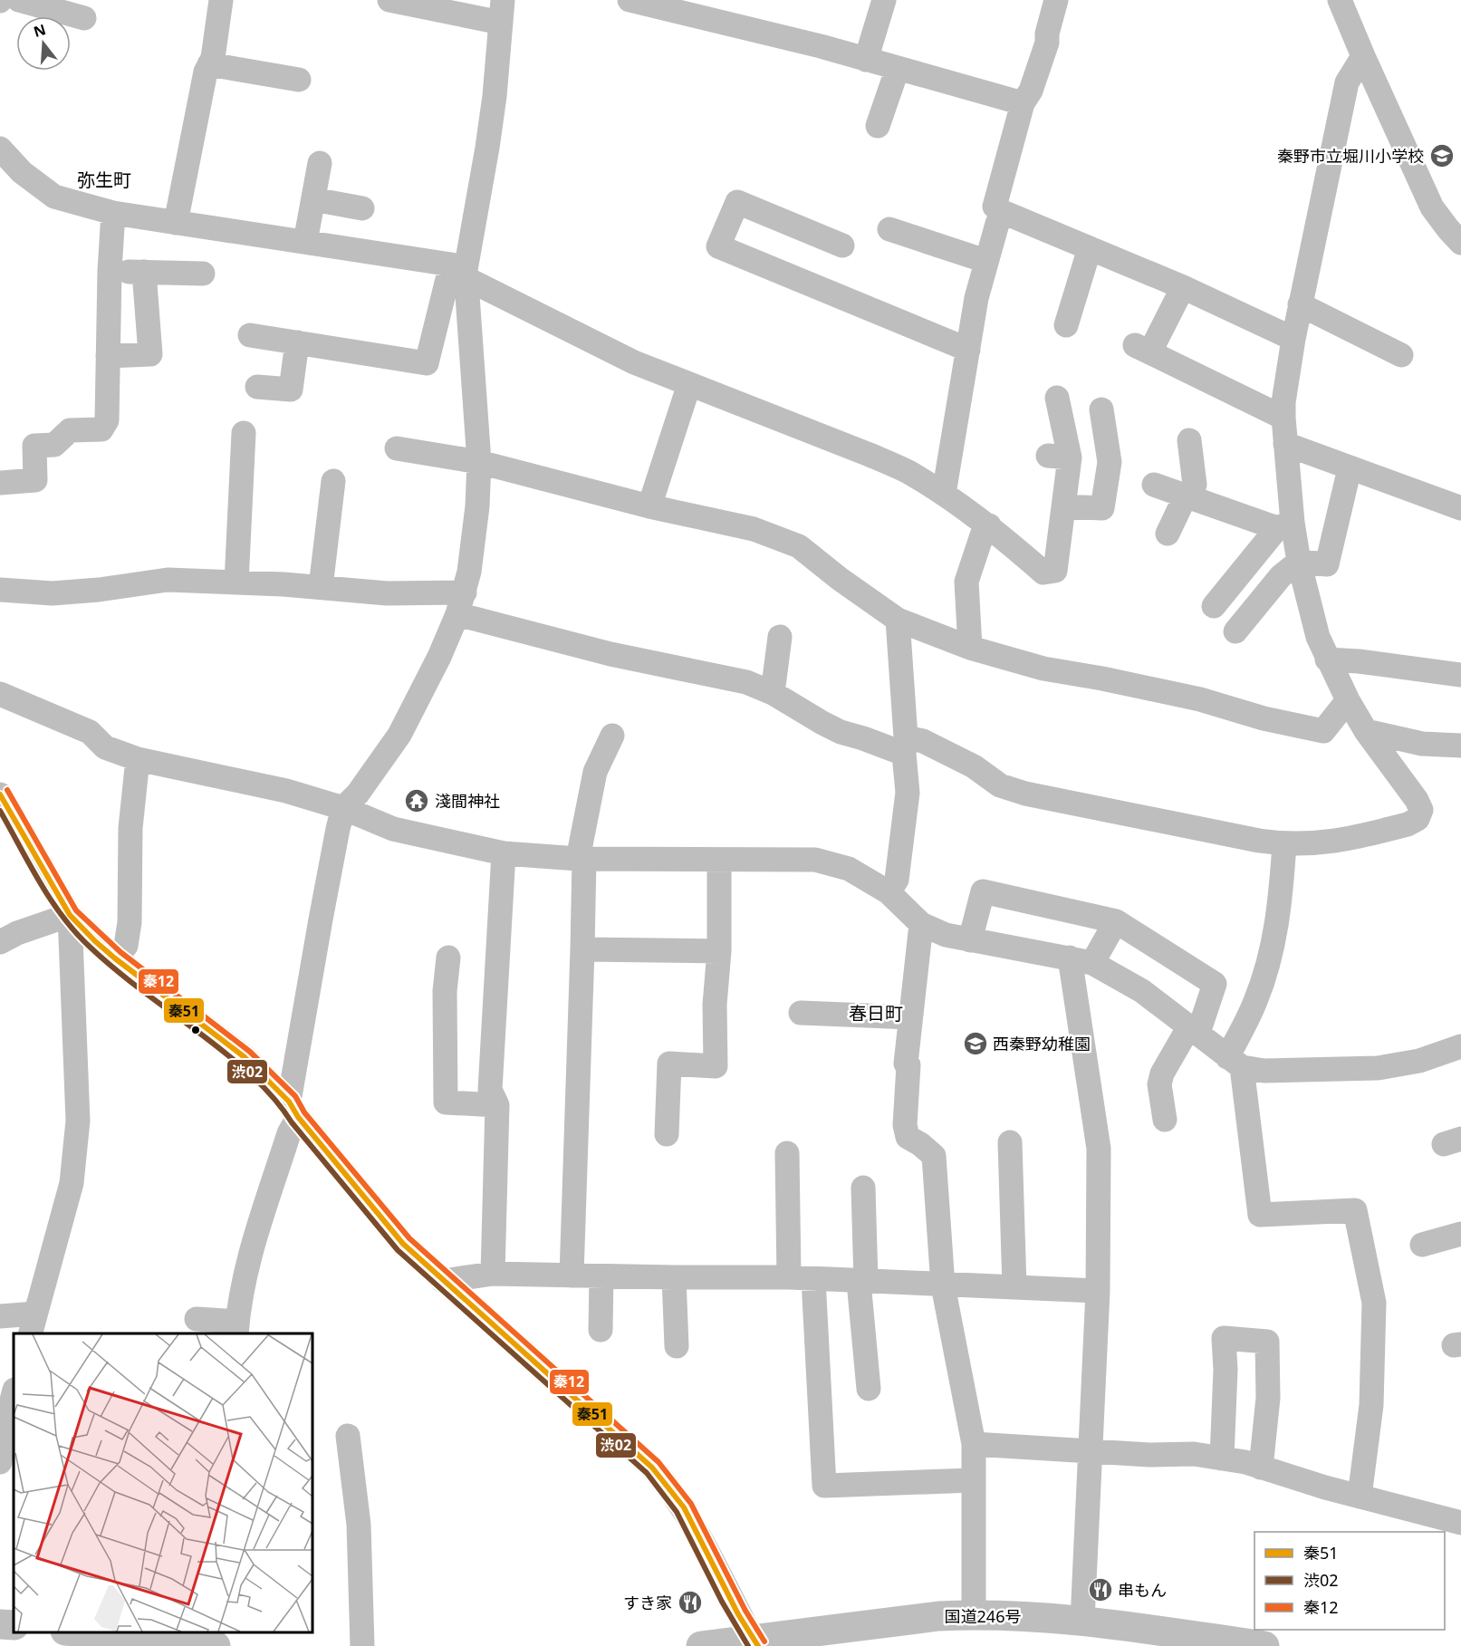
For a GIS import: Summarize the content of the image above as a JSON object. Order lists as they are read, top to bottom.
{
  "streets": {
    "highway": ["国道246号"]
  },
  "districts": ["弥生町", "春日町"],
  "places": {
    "school or university": ["秦野市立堀川小学校", "西秦野幼稚園"],
    "temple": ["淺間神社"],
    "restaurant": ["串もん", "すき家"]
  },
  "lines": ["transit line 秦12", "transit line 秦51", "transit line 渋02"],
  "legend": ["秦51", "渋02", "秦12"],
  "north": "top"
}
